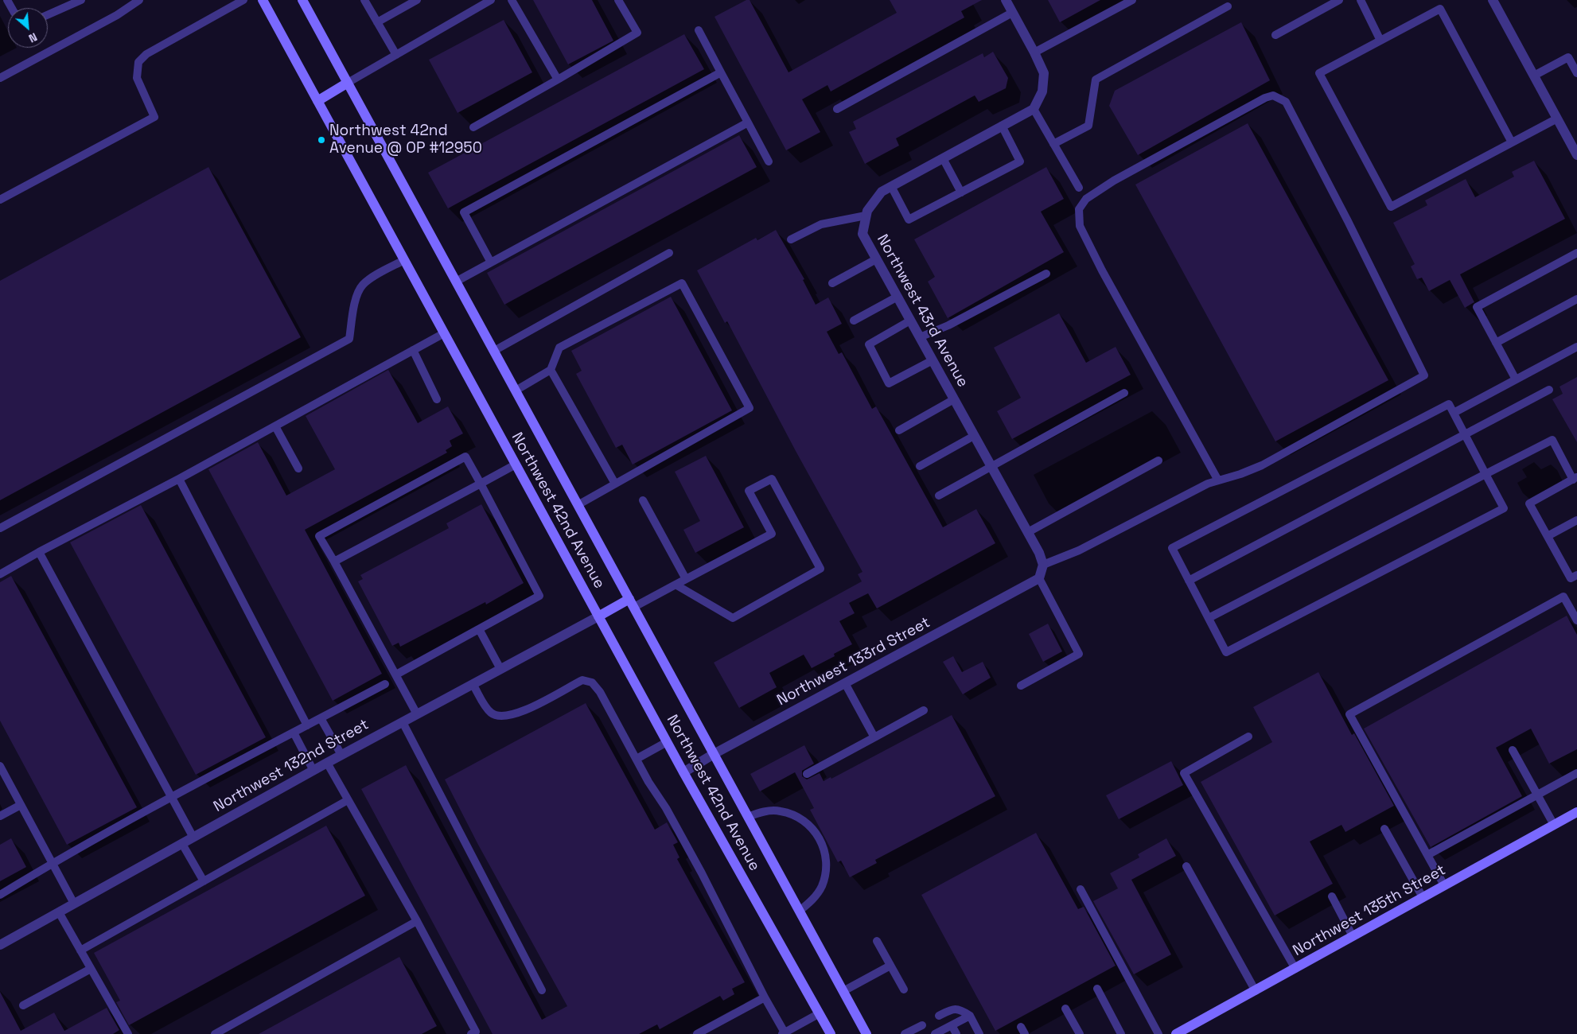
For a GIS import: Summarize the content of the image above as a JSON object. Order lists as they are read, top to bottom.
{
  "streets": {
    "main road": ["Northwest 42nd Avenue", "Northwest 135th Street"],
    "street": ["Northwest 43rd Avenue", "Northwest 133rd Street", "Northwest 132nd Street"]
  },
  "crossings": [
    ["Northwest 42nd Avenue", "Northwest 133rd Street"],
    ["Northwest 42nd Avenue", "Northwest 132nd Street"]
  ],
  "places": ["Northwest 42nd Avenue @ OP #12950"],
  "north": "bottom right"
}
